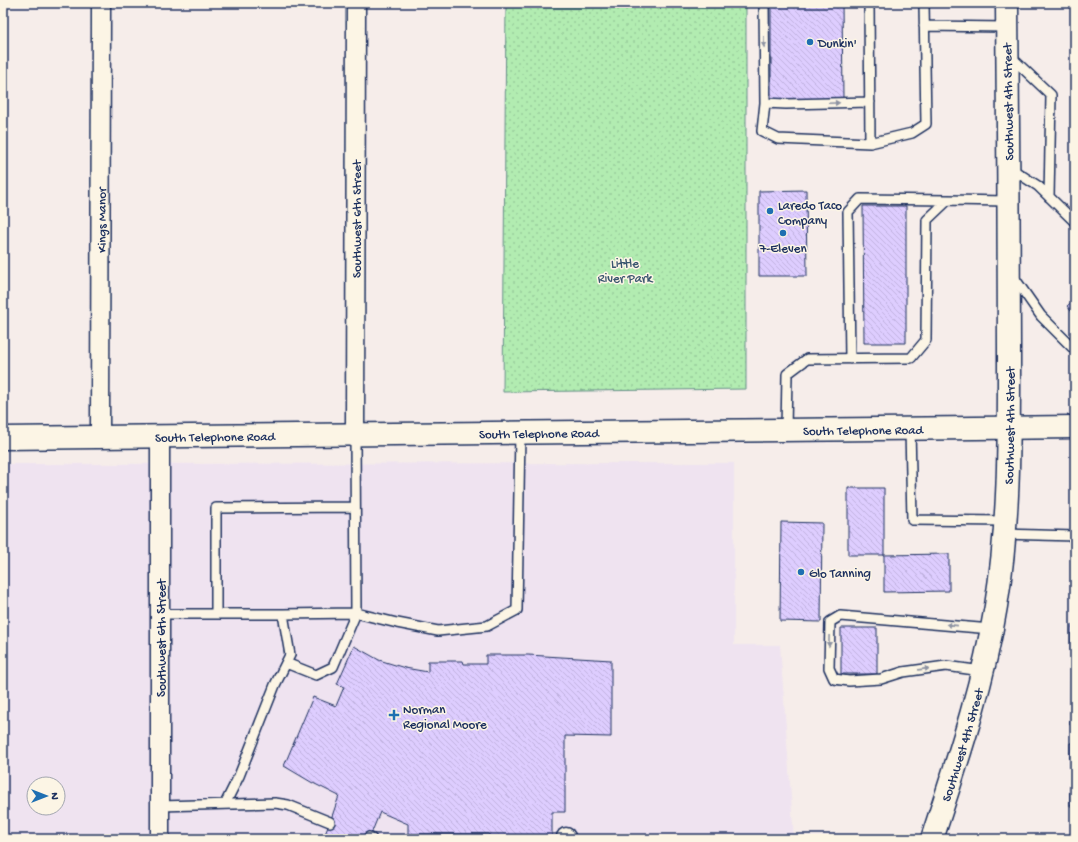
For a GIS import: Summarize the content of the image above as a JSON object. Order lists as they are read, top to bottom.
{
  "streets": {
    "main road": ["Southwest 4th Street", "South Telephone Road"],
    "street": ["Southwest 6th Street", "Kings Manor"]
  },
  "crossings": [
    ["Southwest 4th Street", "South Telephone Road"],
    ["Southwest 6th Street", "South Telephone Road"],
    ["Kings Manor", "South Telephone Road"]
  ],
  "parks": ["Little River Park"],
  "places": {
    "other": [
      "Dunkin'",
      "Laredo Taco Company",
      "7-Eleven",
      "Glo Tanning"
    ],
    "health": ["Norman Regional Moore"]
  },
  "north": "right"
}
